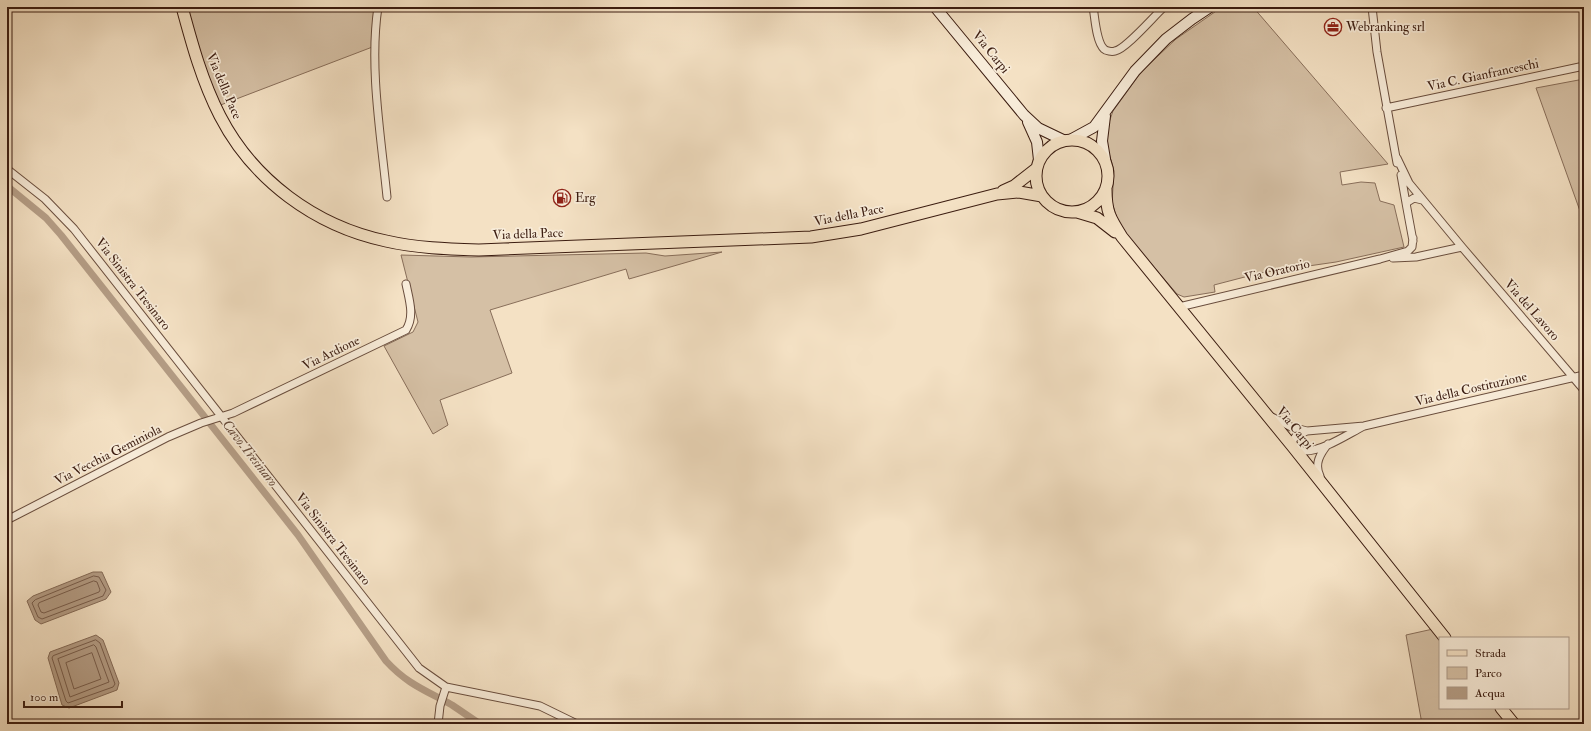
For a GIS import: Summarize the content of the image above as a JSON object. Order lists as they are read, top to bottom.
{
  "streets": {
    "main road": ["Via Carpi", "Via della Pace"],
    "street": [
      "Via C. Gianfranceschi",
      "Via Oratorio",
      "Via Sinistra Tresinaro",
      "Via del Lavoro",
      "Via Ardione",
      "Via della Costituzione",
      "Via Vecchia Geminiola"
    ]
  },
  "crossings": [
    ["Via Carpi", "Via della Pace"],
    ["Via Carpi", "Via Oratorio"],
    ["Via Carpi", "Via della Costituzione"],
    ["Via Oratorio", "Via del Lavoro"],
    ["Via Sinistra Tresinaro", "Via Ardione"],
    ["Via Sinistra Tresinaro", "Via Vecchia Geminiola"],
    ["Via del Lavoro", "Via della Costituzione"],
    ["Via Ardione", "Via Vecchia Geminiola"]
  ],
  "water": ["Cavo Tresinaro"],
  "places": {
    "office": ["Webranking srl"],
    "fuel station": ["Erg"]
  },
  "legend": ["Strada", "Parco", "Acqua"],
  "scale_bar": "100 m"
}
